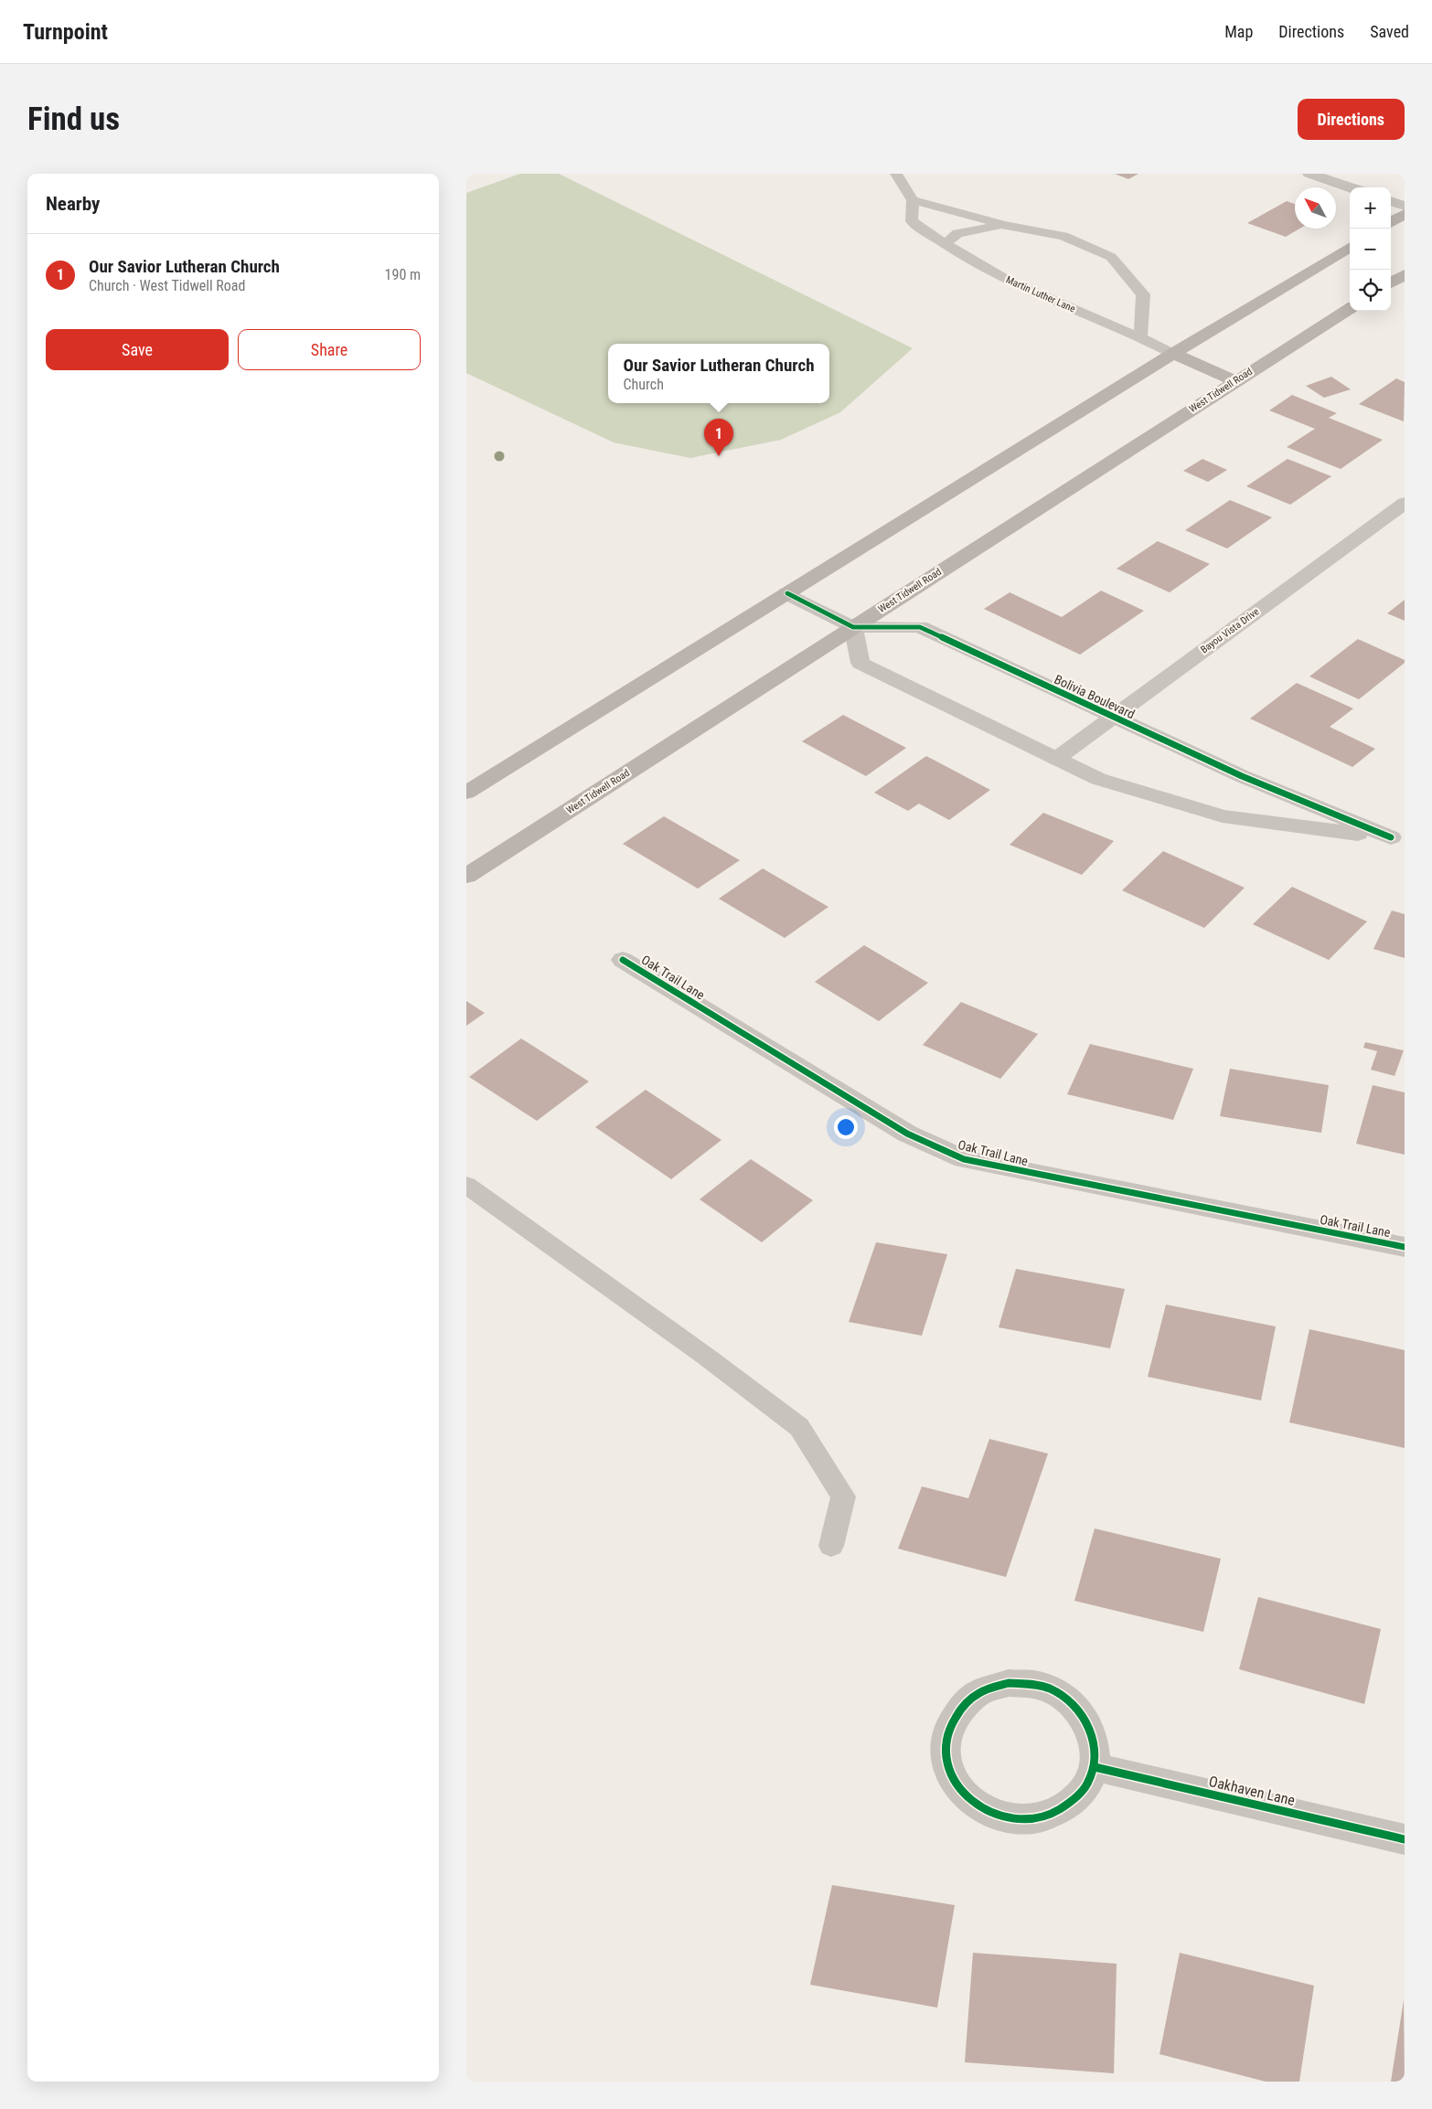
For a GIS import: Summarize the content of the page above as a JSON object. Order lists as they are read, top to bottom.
{
  "streets": {
    "main road": ["West Tidwell Road"],
    "street": [
      "Bayou Vista Drive",
      "Bolivia Boulevard",
      "Oak Trail Lane",
      "Oakhaven Lane"
    ],
    "lane": ["Martin Luther Lane"]
  },
  "crossings": [
    ["West Tidwell Road", "Bolivia Boulevard"],
    ["Bayou Vista Drive", "Bolivia Boulevard"]
  ],
  "north": "top left",
  "page": {
    "header": "Turnpoint",
    "nav": ["Map", "Directions", "Saved"],
    "buttons": [
      "Directions",
      ["Save", "Share"]
    ],
    "title": "Find us",
    "heading": "Nearby",
    "map_buttons": ["+", "−"],
    "list": [
      {
        "mark": "1",
        "name": "Our Savior Lutheran Church",
        "note": "Church · West Tidwell Road",
        "value": "190 m"
      }
    ],
    "popup": ["Our Savior Lutheran Church", "Church"],
    "pins": "1"
  }
}
